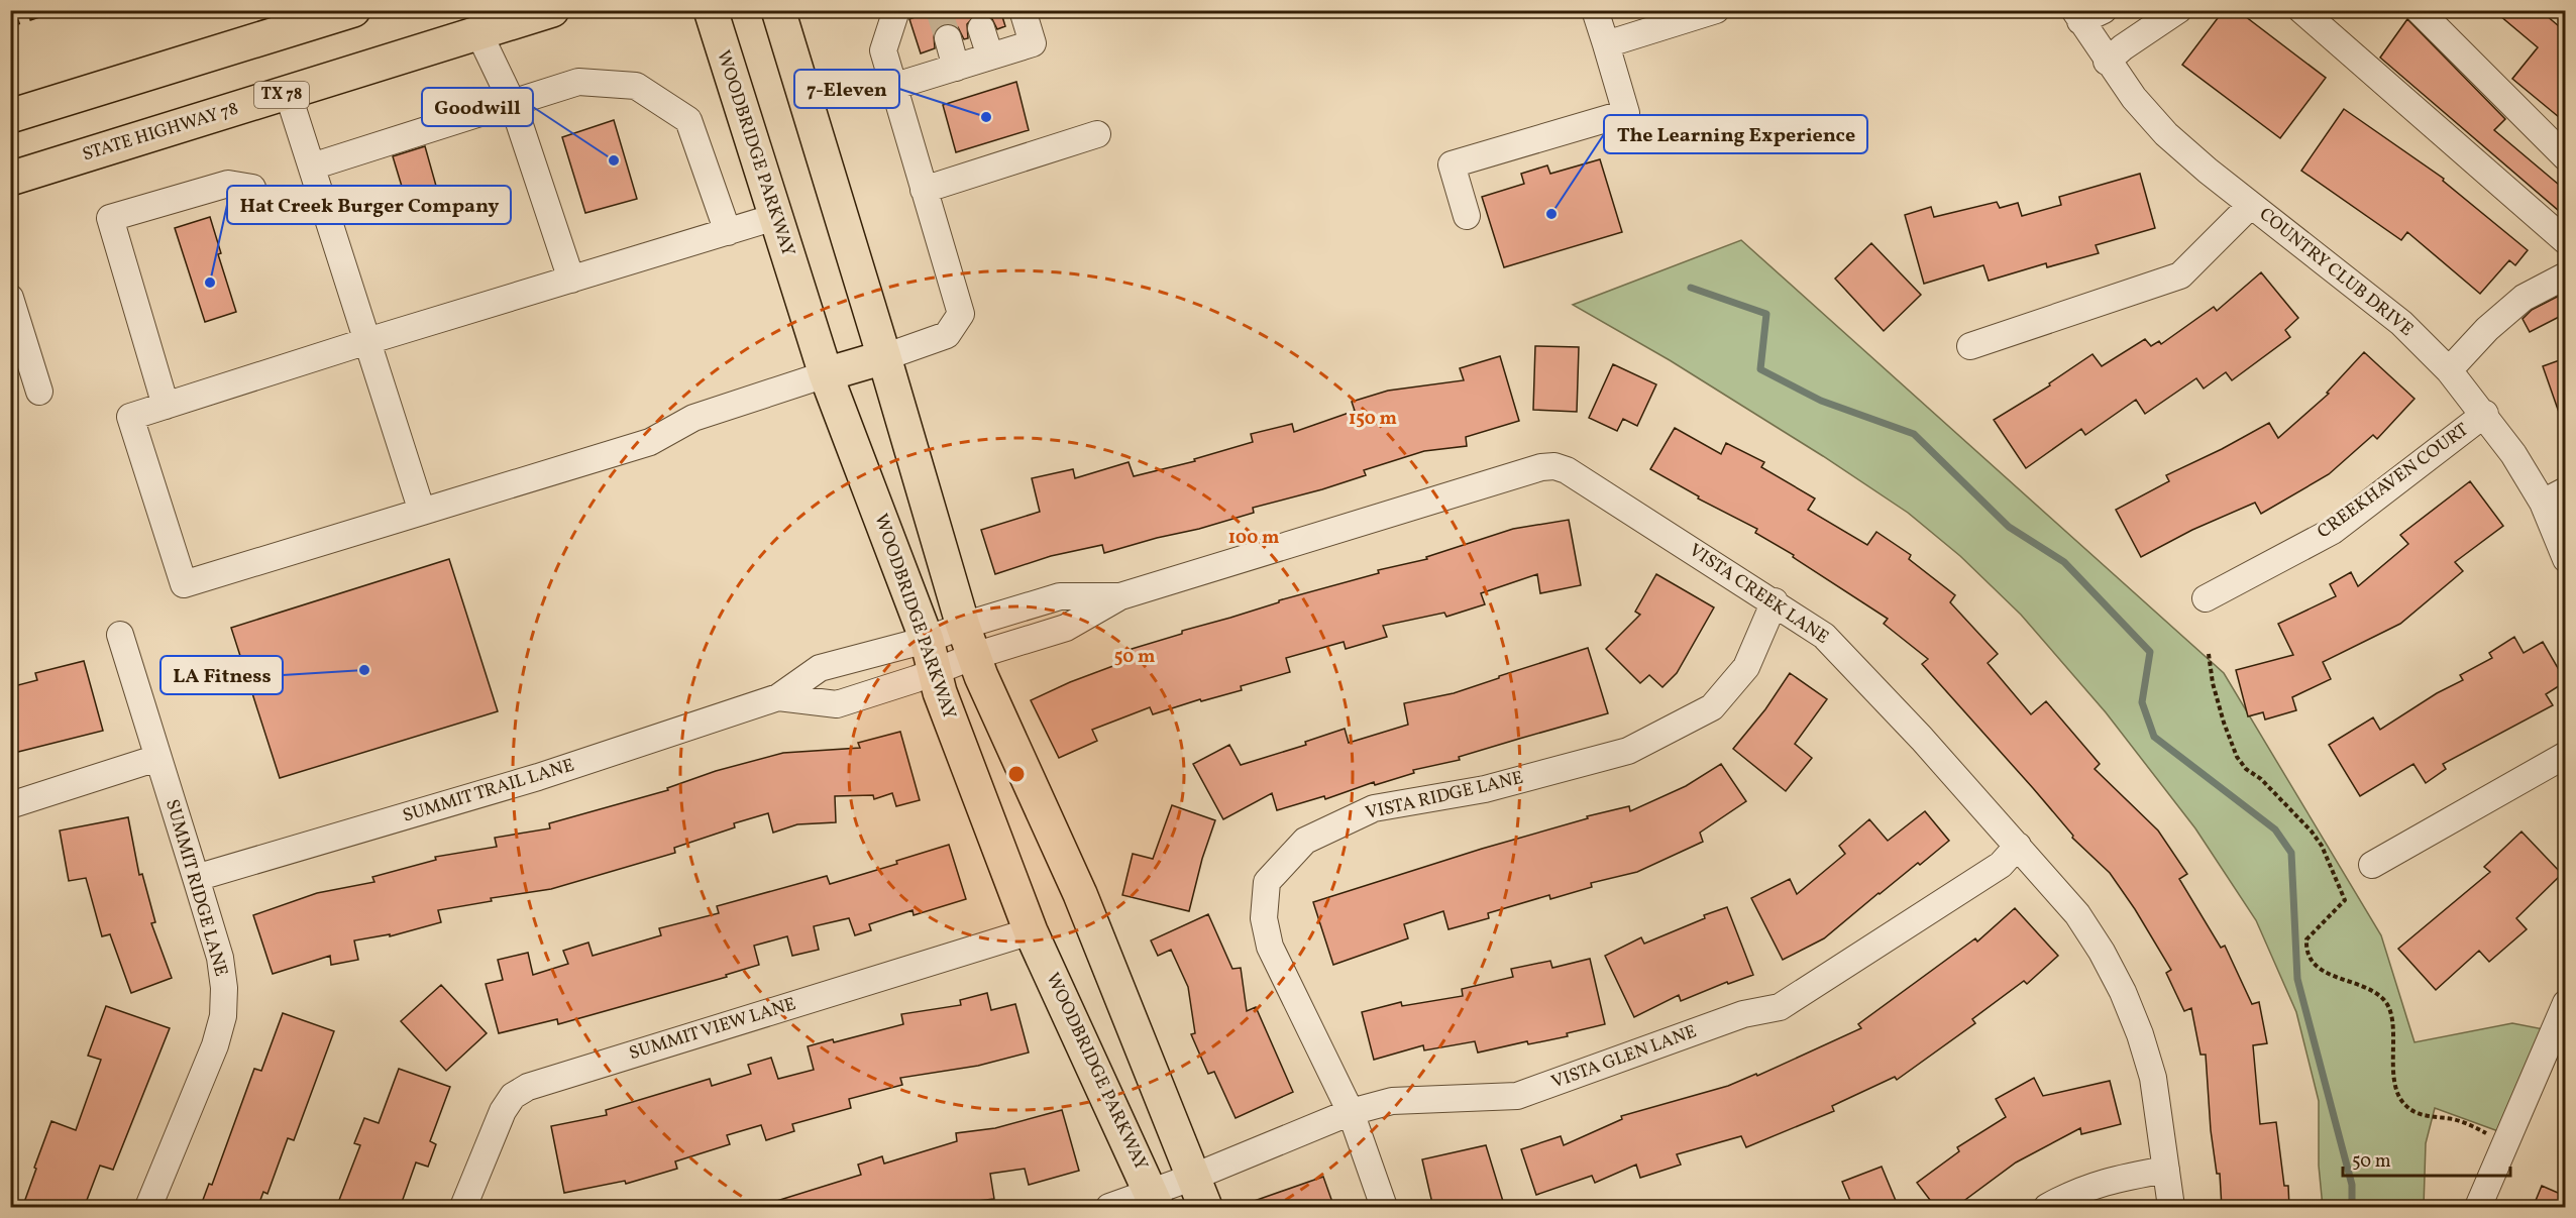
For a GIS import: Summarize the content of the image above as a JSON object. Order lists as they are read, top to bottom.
{
  "streets": {
    "main road": ["TX 78", "STATE HIGHWAY 78", "WOODBRIDGE PARKWAY"],
    "street": [
      "COUNTRY CLUB DRIVE",
      "CREEKHAVEN COURT",
      "VISTA CREEK LANE",
      "SUMMIT TRAIL LANE",
      "VISTA RIDGE LANE",
      "SUMMIT RIDGE LANE",
      "SUMMIT VIEW LANE",
      "VISTA GLEN LANE"
    ]
  },
  "crossings": [
    ["WOODBRIDGE PARKWAY", "SUMMIT TRAIL LANE"],
    ["WOODBRIDGE PARKWAY", "SUMMIT VIEW LANE"],
    ["WOODBRIDGE PARKWAY", "VISTA GLEN LANE"],
    ["COUNTRY CLUB DRIVE", "CREEKHAVEN COURT"],
    ["VISTA CREEK LANE", "SUMMIT TRAIL LANE"],
    ["VISTA CREEK LANE", "VISTA RIDGE LANE"],
    ["VISTA CREEK LANE", "VISTA GLEN LANE"],
    ["SUMMIT TRAIL LANE", "SUMMIT RIDGE LANE"],
    ["VISTA RIDGE LANE", "VISTA GLEN LANE"]
  ],
  "places": [
    "7-Eleven",
    "Goodwill",
    "The Learning Experience",
    "Hat Creek Burger Company",
    "LA Fitness"
  ],
  "scale_bar": "50 m",
  "rings": ["150 m", "100 m", "50 m"]
}
